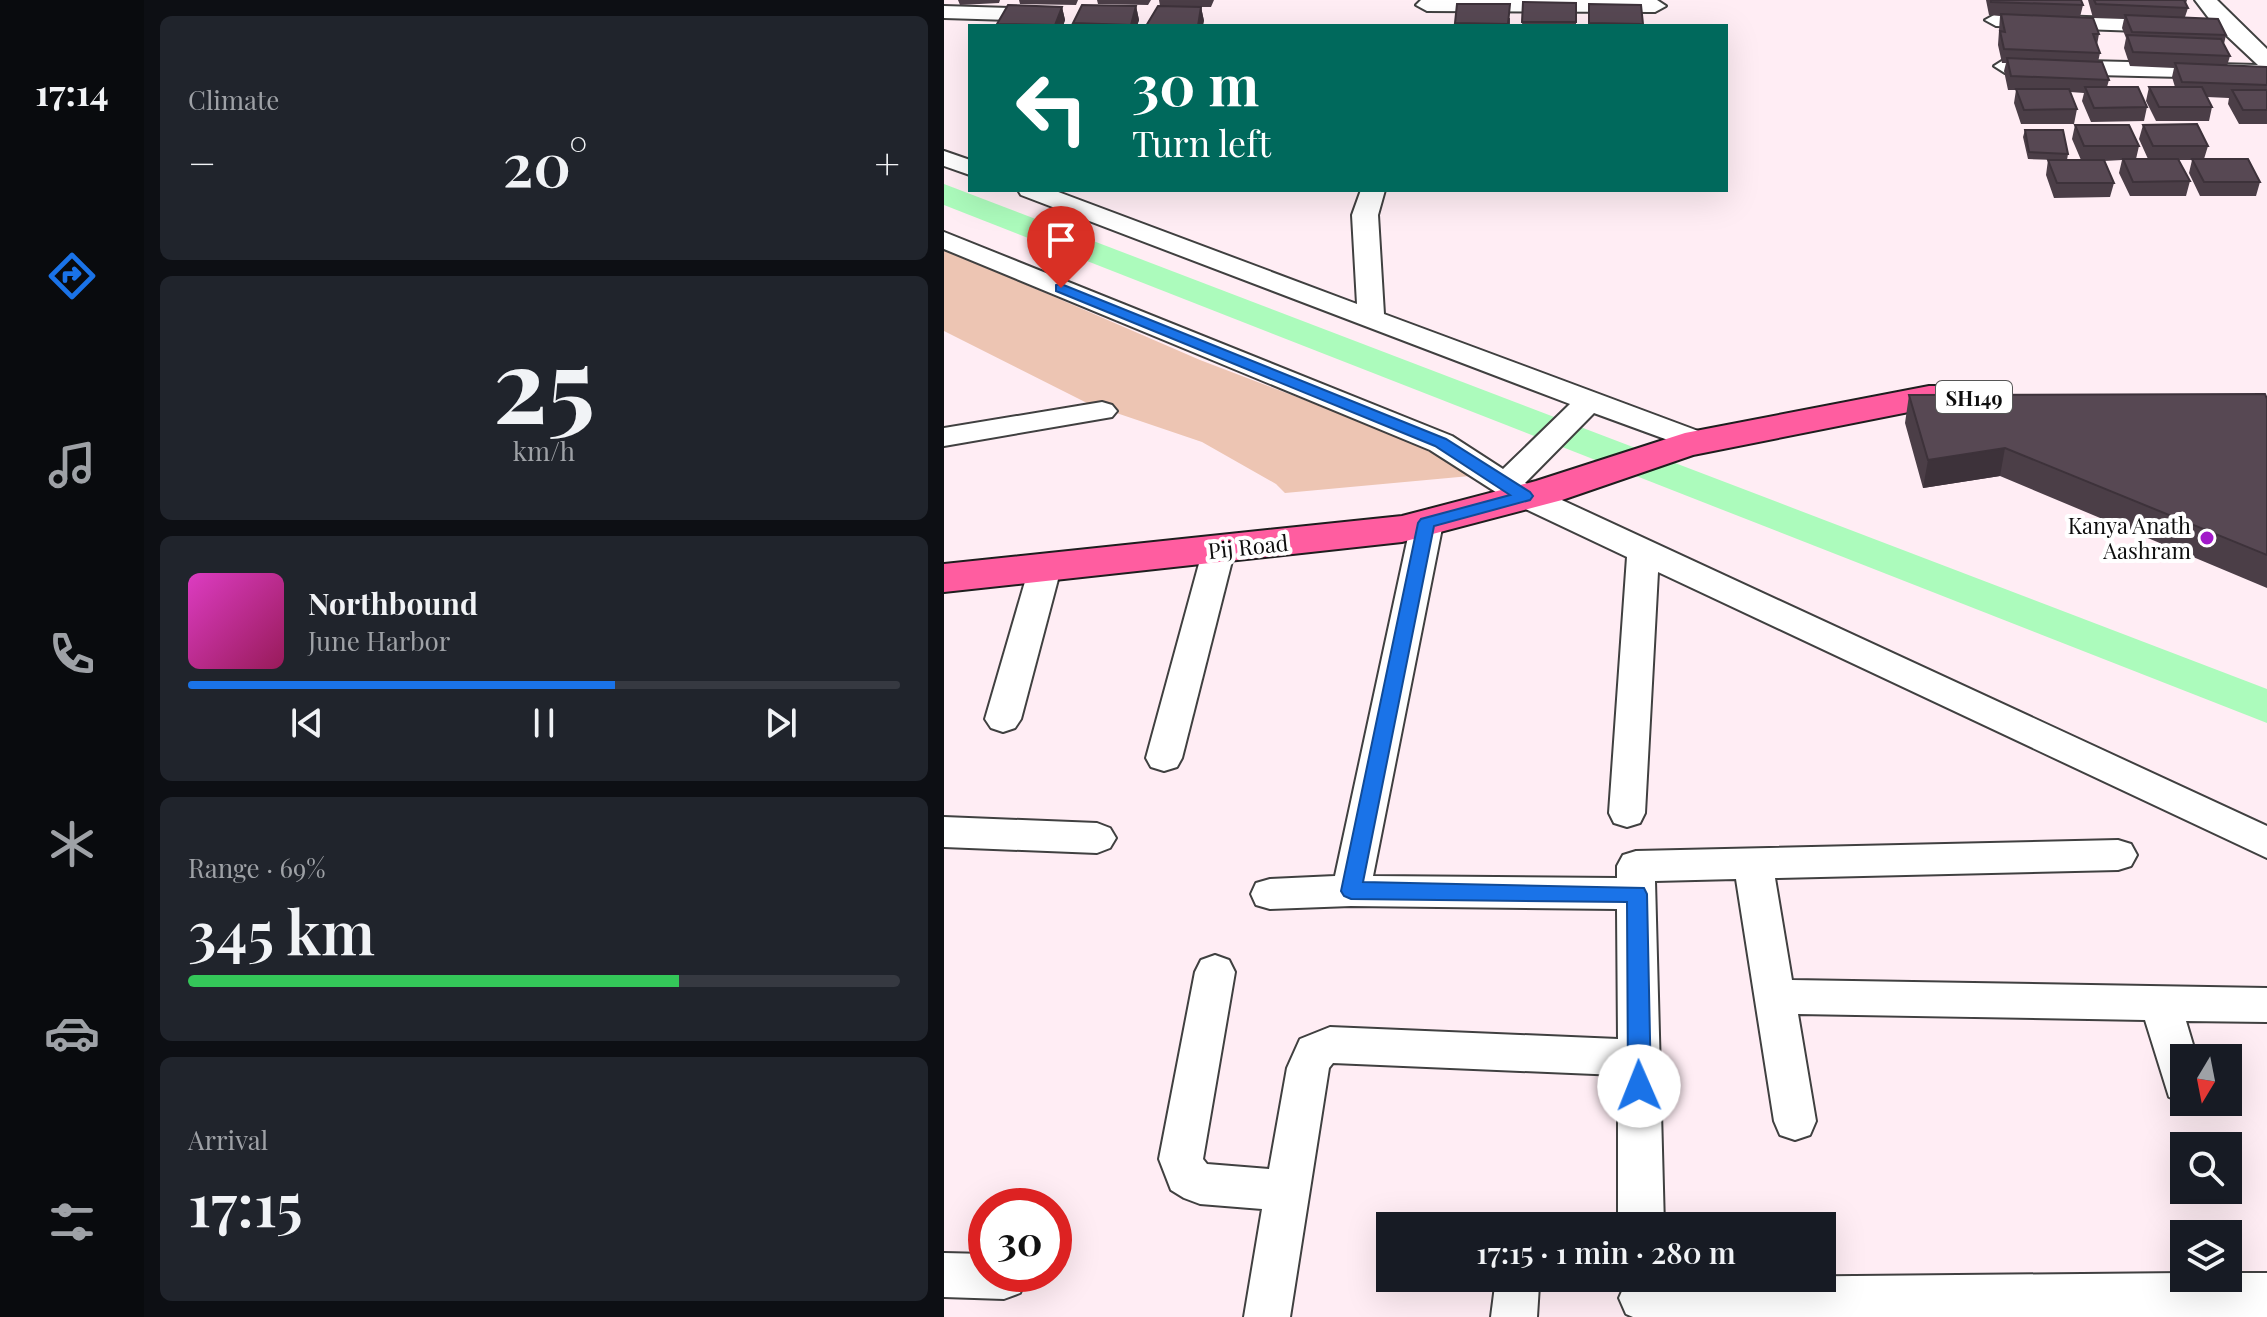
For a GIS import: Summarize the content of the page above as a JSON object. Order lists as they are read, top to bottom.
{
  "streets": {
    "main road": ["SH149", "Pij Road"]
  },
  "crossings": [
    ["SH149", "Pij Road"]
  ],
  "places": ["Kanya Anath Aashram"],
  "north": "bottom",
  "page": {
    "tabs": "17:14",
    "tile": [
      "Climate",
      ["25", "km/h"],
      ["Range · 69%", "345 km"],
      ["Arrival", "17:15"]
    ],
    "turn": ["30 m", "Turn left"],
    "heat": ["−", "20°", "+"],
    "song": ["Northbound", "June Harbor"],
    "limit": "30",
    "trip": "17:15 · 1 min · 280 m"
  }
}
